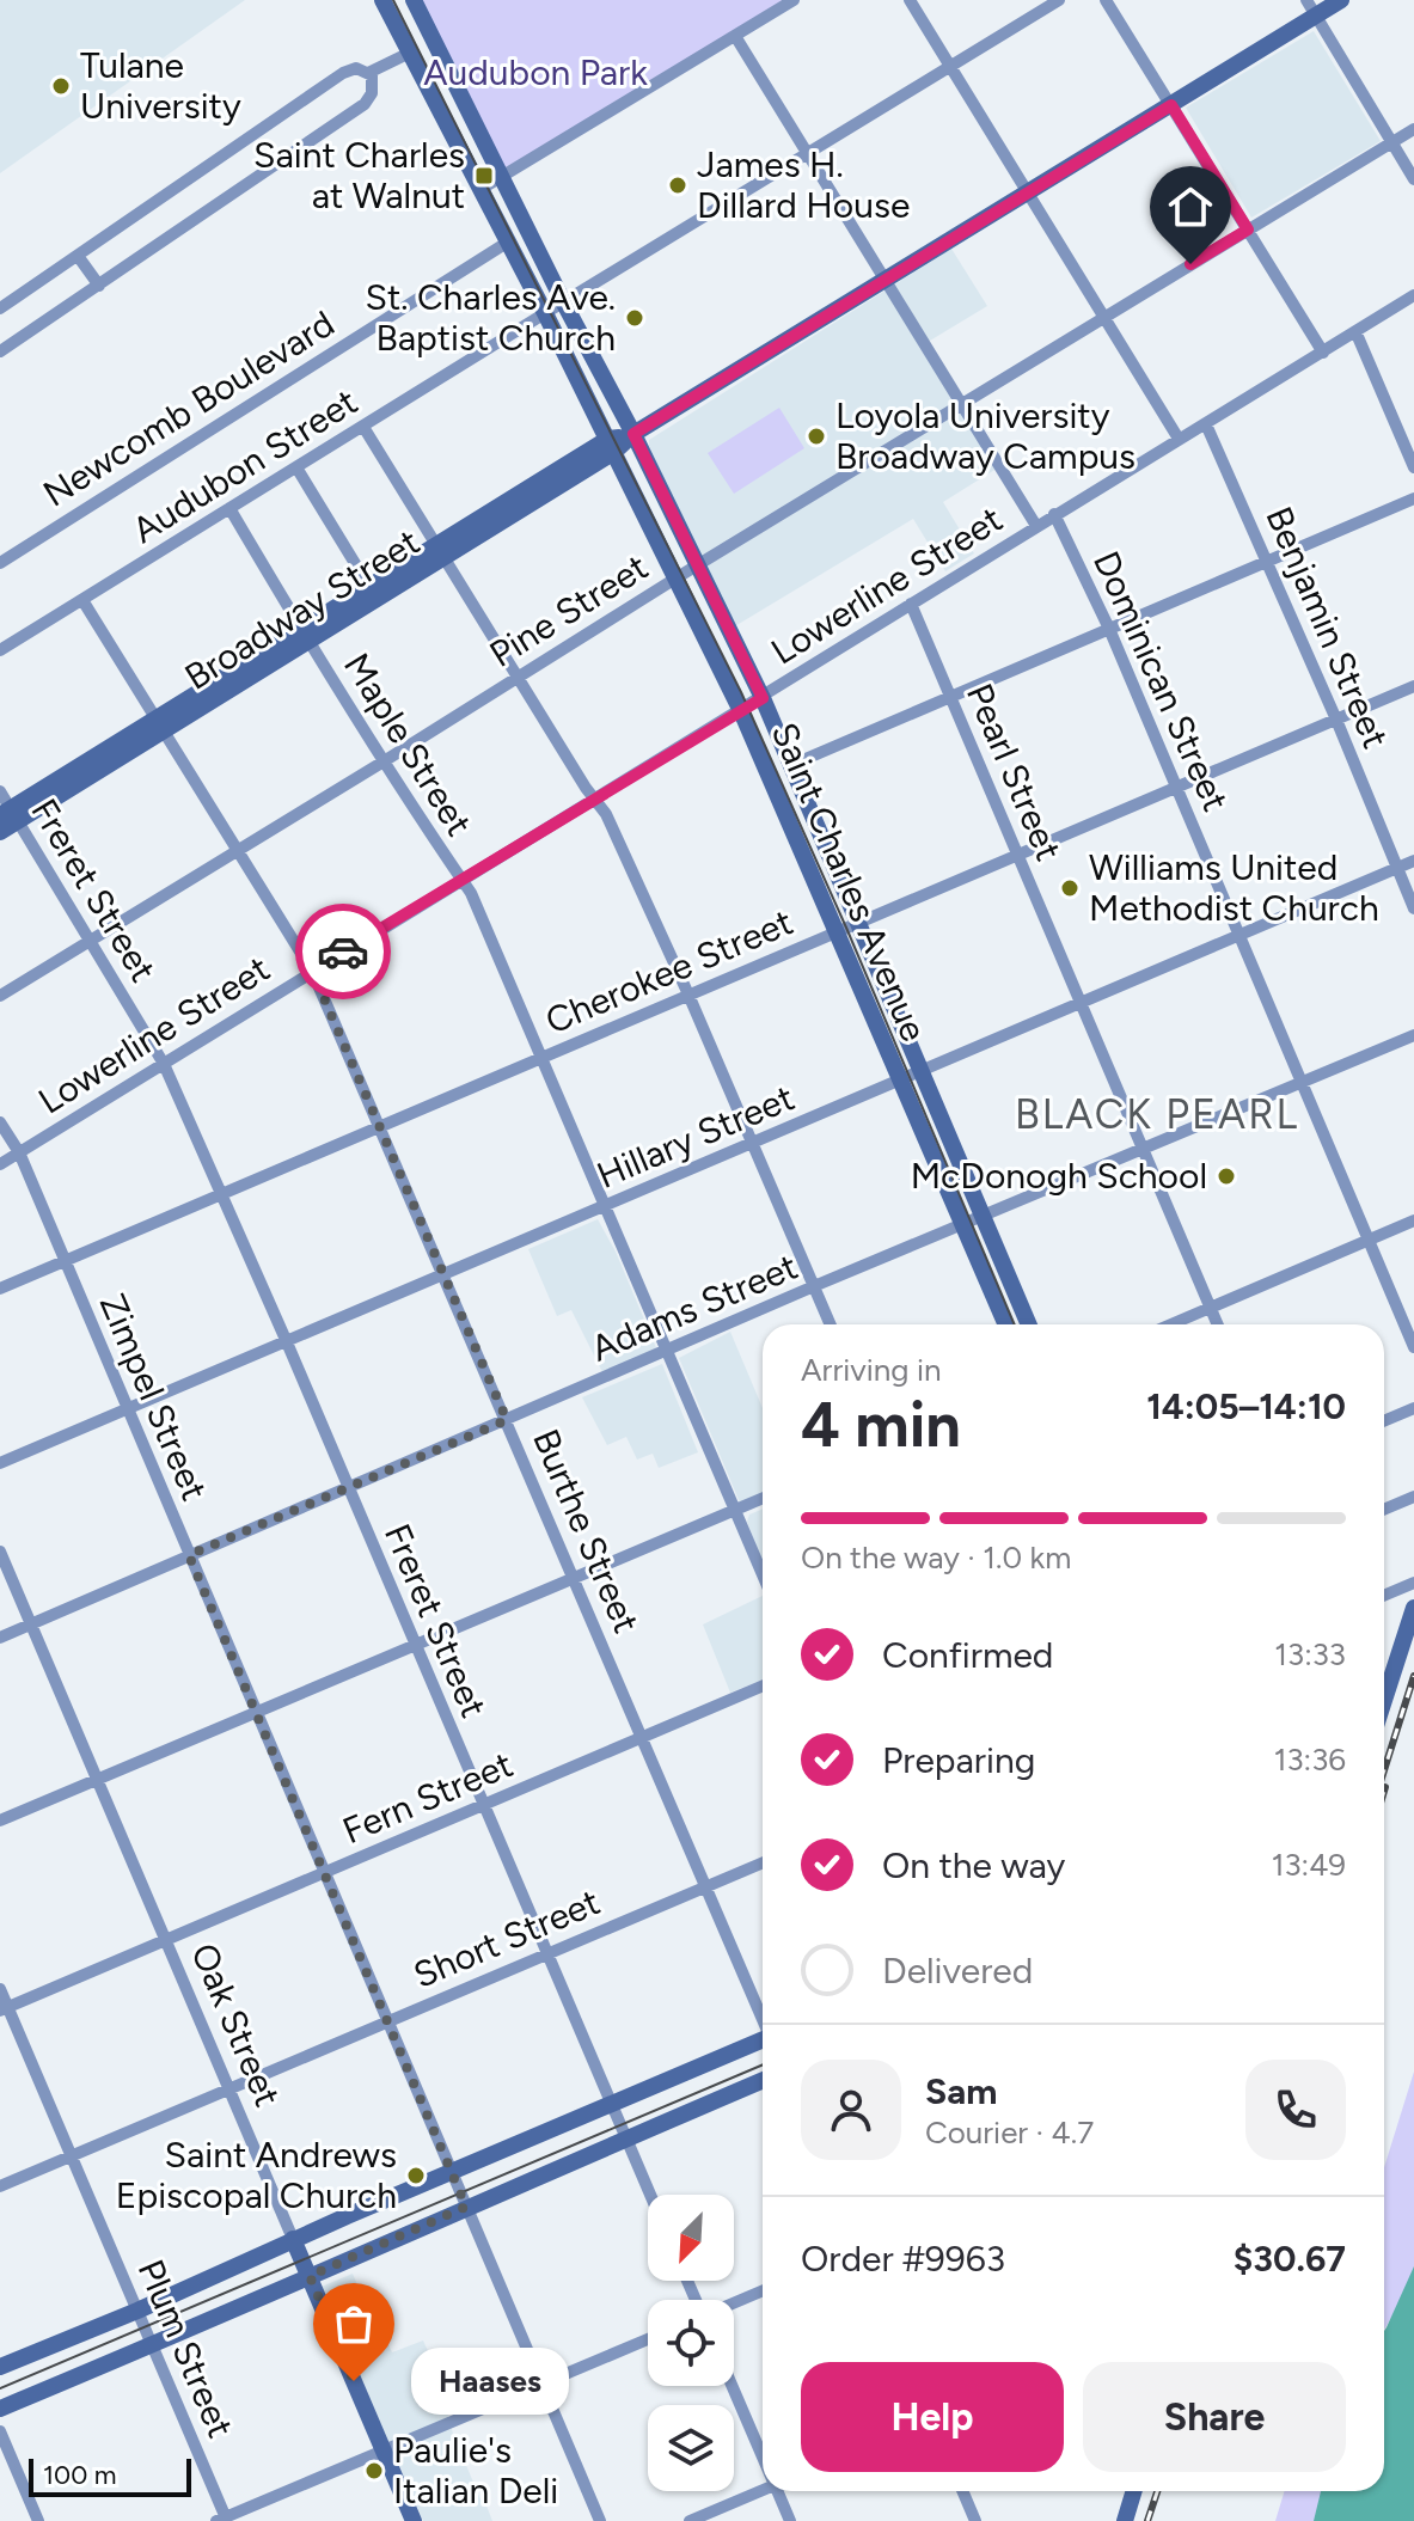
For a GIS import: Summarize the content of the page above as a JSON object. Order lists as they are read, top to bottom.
{
  "streets": {
    "main road": ["Broadway Street", "Saint Charles Avenue", "Oak Street"],
    "street": [
      "Newcomb Boulevard",
      "Audubon Street",
      "Lowerline Street",
      "Pine Street",
      "Benjamin Street",
      "Dominican Street",
      "Maple Street",
      "Pearl Street",
      "Freret Street",
      "Cherokee Street",
      "Hillary Street",
      "Adams Street",
      "Zimpel Street",
      "Burthe Street",
      "Fern Street",
      "Short Street",
      "Plum Street"
    ]
  },
  "crossings": [
    ["Newcomb Boulevard", "Saint Charles Avenue"],
    ["Audubon Street", "Maple Street"],
    ["Audubon Street", "Saint Charles Avenue"],
    ["Audubon Street", "Burthe Street"],
    ["Lowerline Street", "Benjamin Street"],
    ["Lowerline Street", "Dominican Street"],
    ["Lowerline Street", "Maple Street"],
    ["Lowerline Street", "Pearl Street"],
    ["Lowerline Street", "Saint Charles Avenue"],
    ["Lowerline Street", "Freret Street"],
    ["Lowerline Street", "Zimpel Street"],
    ["Lowerline Street", "Burthe Street"],
    ["Broadway Street", "Maple Street"],
    ["Broadway Street", "Saint Charles Avenue"],
    ["Broadway Street", "Freret Street"],
    ["Broadway Street", "Burthe Street"],
    ["Pine Street", "Maple Street"],
    ["Pine Street", "Saint Charles Avenue"],
    ["Pine Street", "Freret Street"],
    ["Pine Street", "Burthe Street"],
    ["Benjamin Street", "Cherokee Street"],
    ["Benjamin Street", "Hillary Street"],
    ["Dominican Street", "Cherokee Street"],
    ["Dominican Street", "Hillary Street"],
    ["Dominican Street", "Adams Street"],
    ["Maple Street", "Cherokee Street"],
    ["Maple Street", "Hillary Street"],
    ["Maple Street", "Adams Street"],
    ["Pearl Street", "Cherokee Street"],
    ["Pearl Street", "Hillary Street"],
    ["Pearl Street", "Adams Street"],
    ["Saint Charles Avenue", "Cherokee Street"],
    ["Saint Charles Avenue", "Hillary Street"],
    ["Saint Charles Avenue", "Adams Street"],
    ["Freret Street", "Cherokee Street"],
    ["Freret Street", "Hillary Street"],
    ["Freret Street", "Adams Street"],
    ["Freret Street", "Fern Street"],
    ["Freret Street", "Short Street"],
    ["Cherokee Street", "Zimpel Street"],
    ["Cherokee Street", "Burthe Street"],
    ["Hillary Street", "Zimpel Street"],
    ["Hillary Street", "Burthe Street"],
    ["Adams Street", "Zimpel Street"],
    ["Adams Street", "Burthe Street"],
    ["Adams Street", "Oak Street"],
    ["Zimpel Street", "Fern Street"],
    ["Zimpel Street", "Short Street"],
    ["Burthe Street", "Fern Street"],
    ["Burthe Street", "Short Street"],
    ["Fern Street", "Oak Street"],
    ["Fern Street", "Plum Street"],
    ["Short Street", "Oak Street"],
    ["Short Street", "Plum Street"]
  ],
  "districts": ["BLACK PEARL"],
  "parks": ["Audubon Park"],
  "places": {
    "other": [
      "Tulane University",
      "James H. Dillard House",
      "St. Charles Ave. Baptist Church",
      "Loyola University Broadway Campus",
      "Williams United Methodist Church",
      "McDonogh School",
      "Saint Andrews Episcopal Church",
      "Haases",
      "Paulie's Italian Deli"
    ],
    "transit": ["Saint Charles at Walnut"]
  },
  "scale_bar": "100 m",
  "north": "bottom left",
  "page": {
    "heading": ["4 min", "Arriving in", "14:05–14:10"],
    "panel": [
      "Sam",
      "Courier · 4.7",
      "Order #9963",
      "$30.67"
    ],
    "bar": "On the way · 1.0 km",
    "list": [
      ["Confirmed", "13:33"],
      ["Preparing", "13:36"],
      ["On the way", "13:49"],
      "Delivered"
    ],
    "buttons": ["Help", "Share"],
    "bubble": "Haases",
    "scale": "100 m"
  }
}
